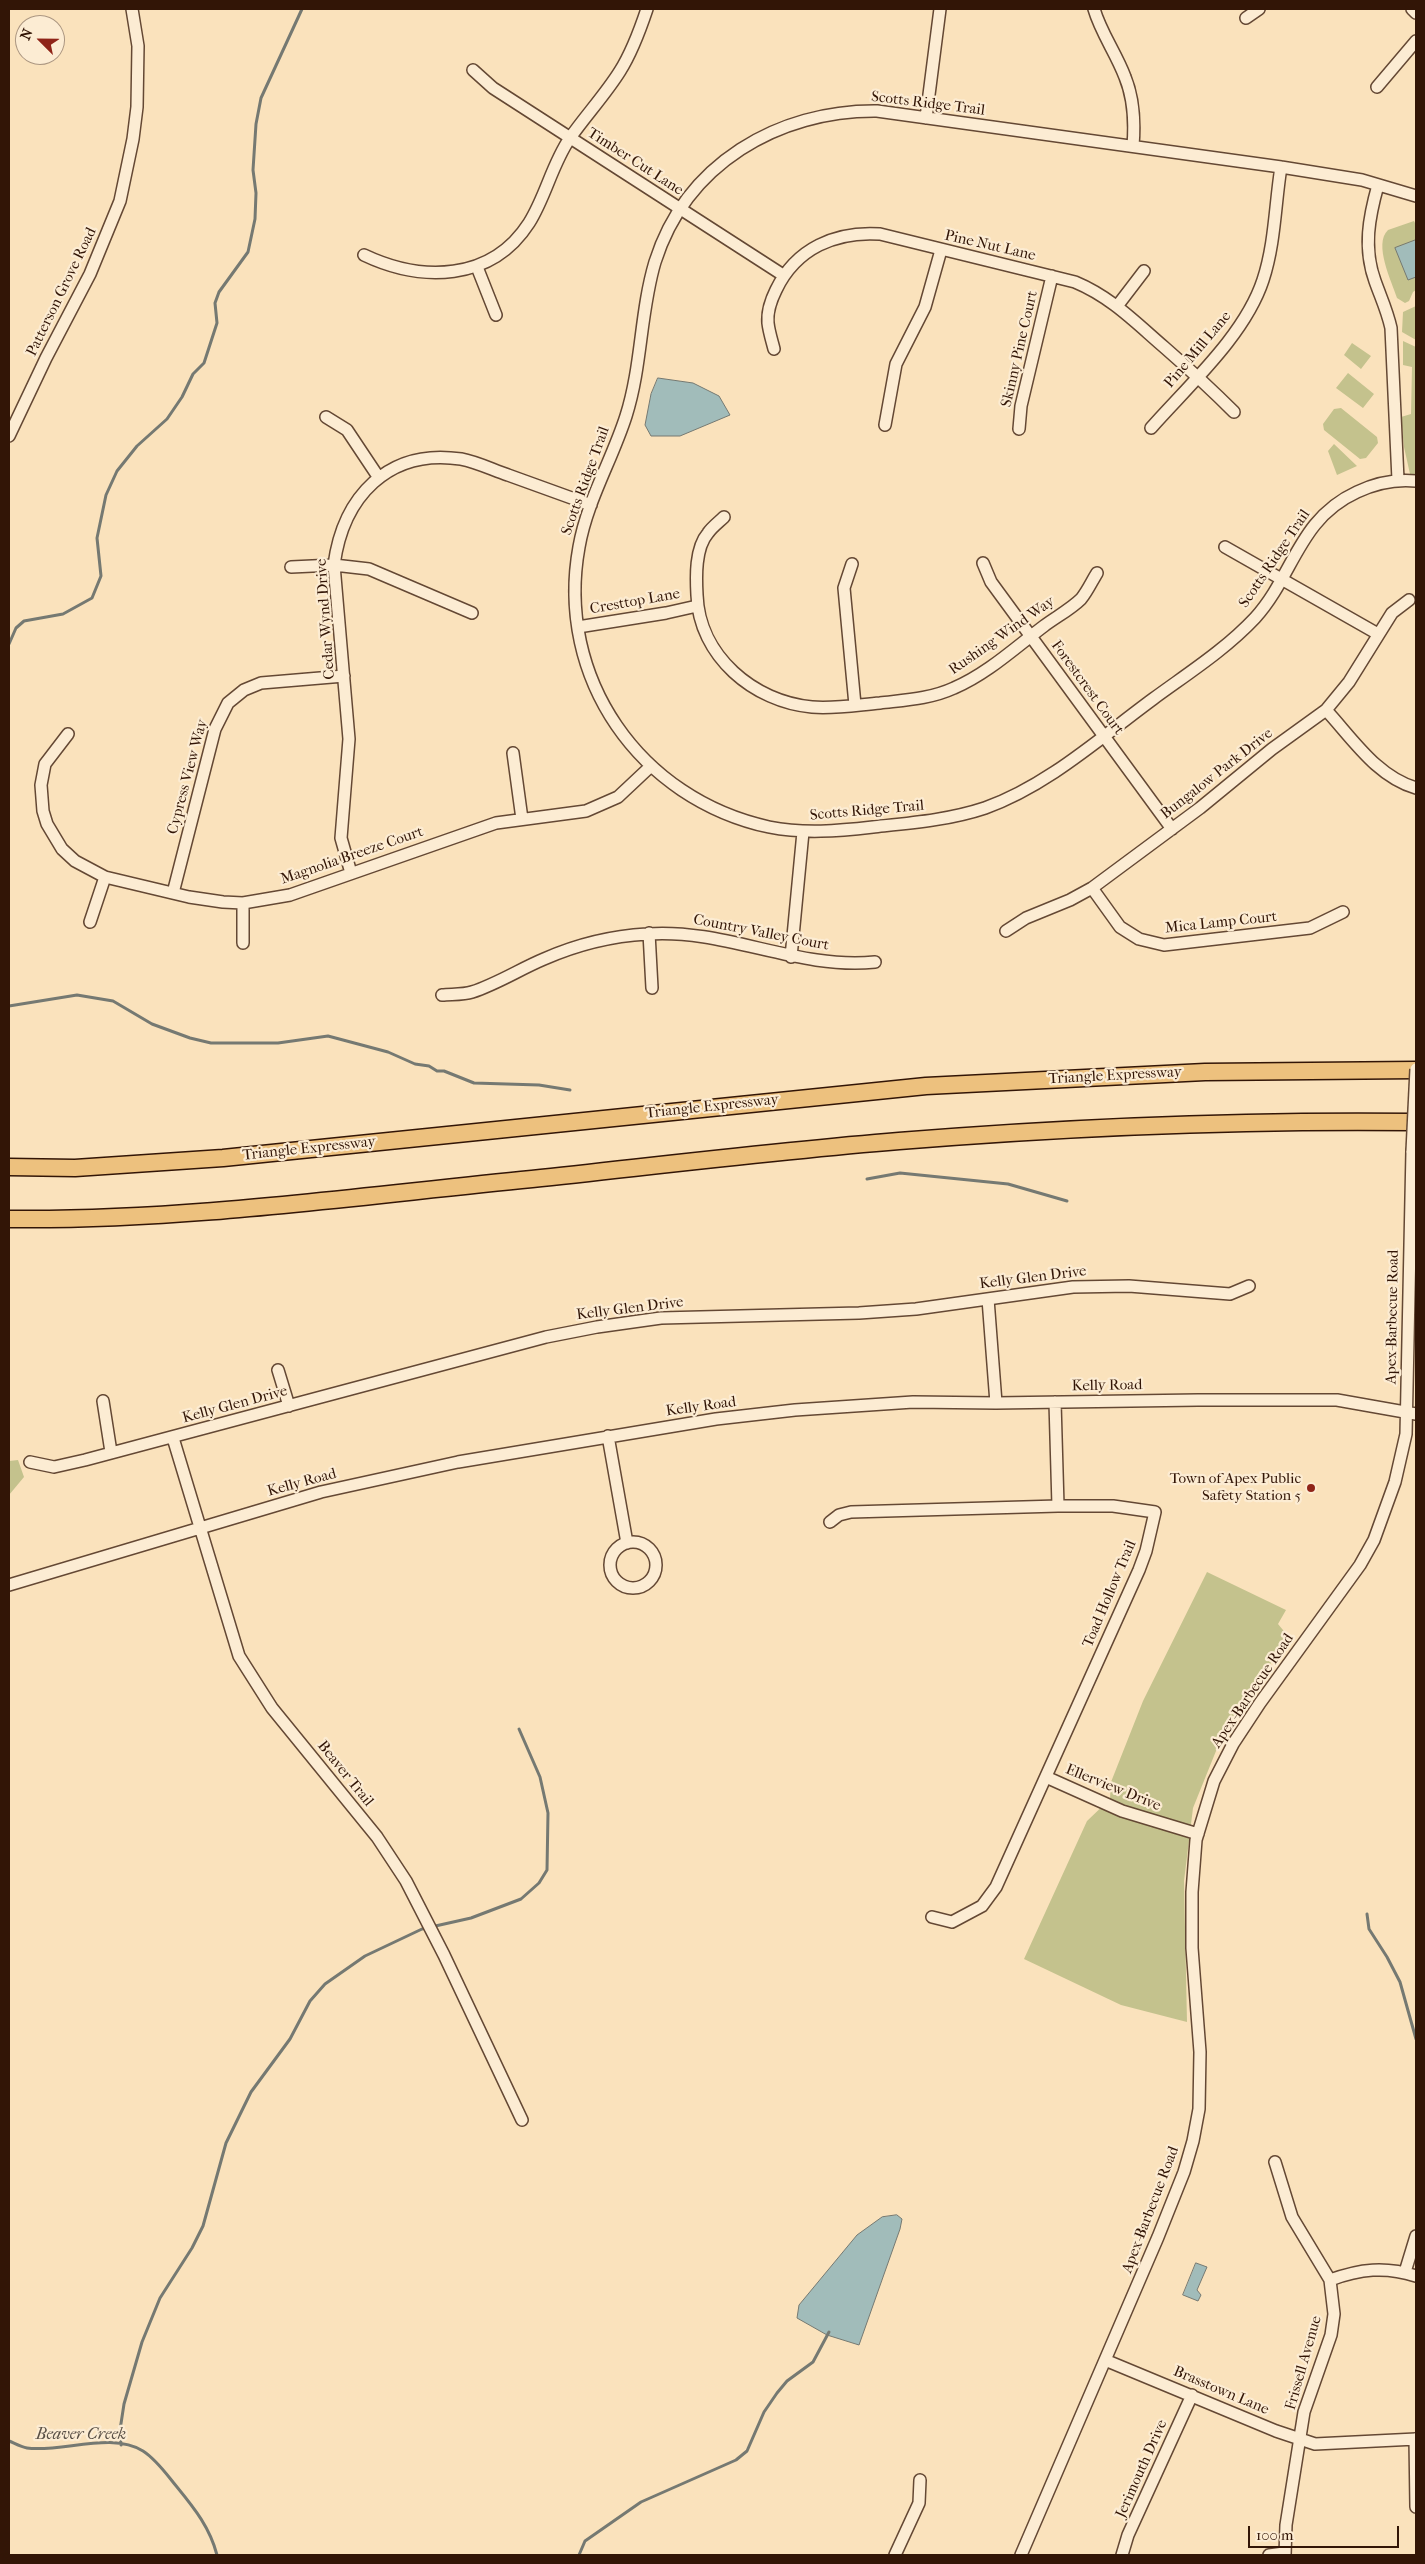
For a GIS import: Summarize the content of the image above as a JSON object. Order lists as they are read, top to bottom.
{
  "streets": {
    "highway": ["Triangle Expressway"],
    "street": [
      "Scotts Ridge Trail",
      "Timber Cut Lane",
      "Pine Nut Lane",
      "Patterson Grove Road",
      "Skinny Pine Court",
      "Pine Mill Lane",
      "Cresttop Lane",
      "Cedar Wynd Drive",
      "Rushing Wind Way",
      "Forestcrest Court",
      "Bungalow Park Drive",
      "Cypress View Way",
      "Magnolia Breeze Court",
      "Mica Lamp Court",
      "Country Valley Court",
      "Kelly Glen Drive",
      "Apex-Barbecue Road",
      "Kelly Road",
      "Toad Hollow Trail",
      "Beaver Trail",
      "Ellerview Drive",
      "Frissell Avenue",
      "Brasstown Lane",
      "Jerimouth Drive"
    ]
  },
  "crossings": [
    ["Scotts Ridge Trail", "Timber Cut Lane"],
    ["Scotts Ridge Trail", "Pine Mill Lane"],
    ["Scotts Ridge Trail", "Cresttop Lane"],
    ["Scotts Ridge Trail", "Cedar Wynd Drive"],
    ["Scotts Ridge Trail", "Forestcrest Court"],
    ["Scotts Ridge Trail", "Magnolia Breeze Court"],
    ["Timber Cut Lane", "Pine Nut Lane"],
    ["Pine Nut Lane", "Skinny Pine Court"],
    ["Pine Nut Lane", "Pine Mill Lane"],
    ["Cresttop Lane", "Rushing Wind Way"],
    ["Cedar Wynd Drive", "Cypress View Way"],
    ["Cedar Wynd Drive", "Magnolia Breeze Court"],
    ["Rushing Wind Way", "Forestcrest Court"],
    ["Forestcrest Court", "Bungalow Park Drive"],
    ["Bungalow Park Drive", "Mica Lamp Court"],
    ["Cypress View Way", "Magnolia Breeze Court"],
    ["Triangle Expressway", "Apex-Barbecue Road"],
    ["Kelly Glen Drive", "Beaver Trail"],
    ["Apex-Barbecue Road", "Kelly Road"],
    ["Apex-Barbecue Road", "Ellerview Drive"],
    ["Apex-Barbecue Road", "Brasstown Lane"],
    ["Kelly Road", "Beaver Trail"],
    ["Toad Hollow Trail", "Ellerview Drive"],
    ["Frissell Avenue", "Brasstown Lane"],
    ["Brasstown Lane", "Jerimouth Drive"]
  ],
  "water": ["Beaver Creek"],
  "places": ["Town of Apex Public Safety Station 5"],
  "scale_bar": "100 m",
  "north": "top left"
}
